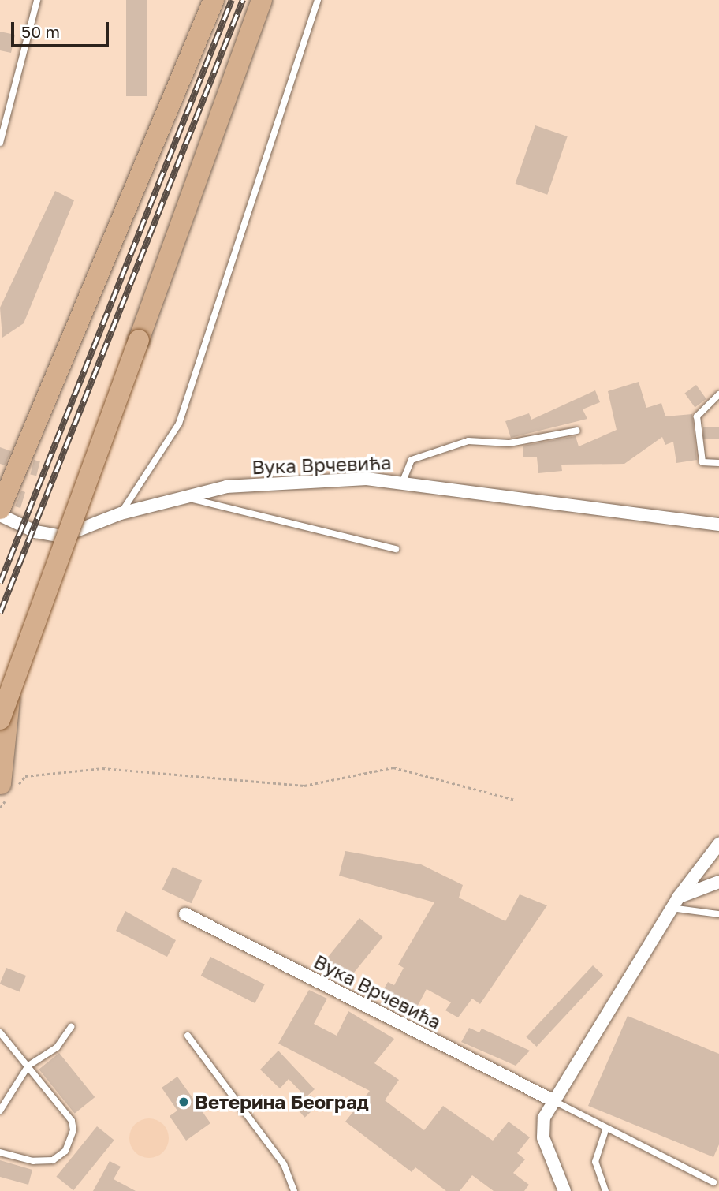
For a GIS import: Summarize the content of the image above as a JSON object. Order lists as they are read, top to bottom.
{
  "streets": {
    "street": ["Вука Врчевића"]
  },
  "places": ["Ветерина Београд"],
  "scale_bar": "50 m"
}
